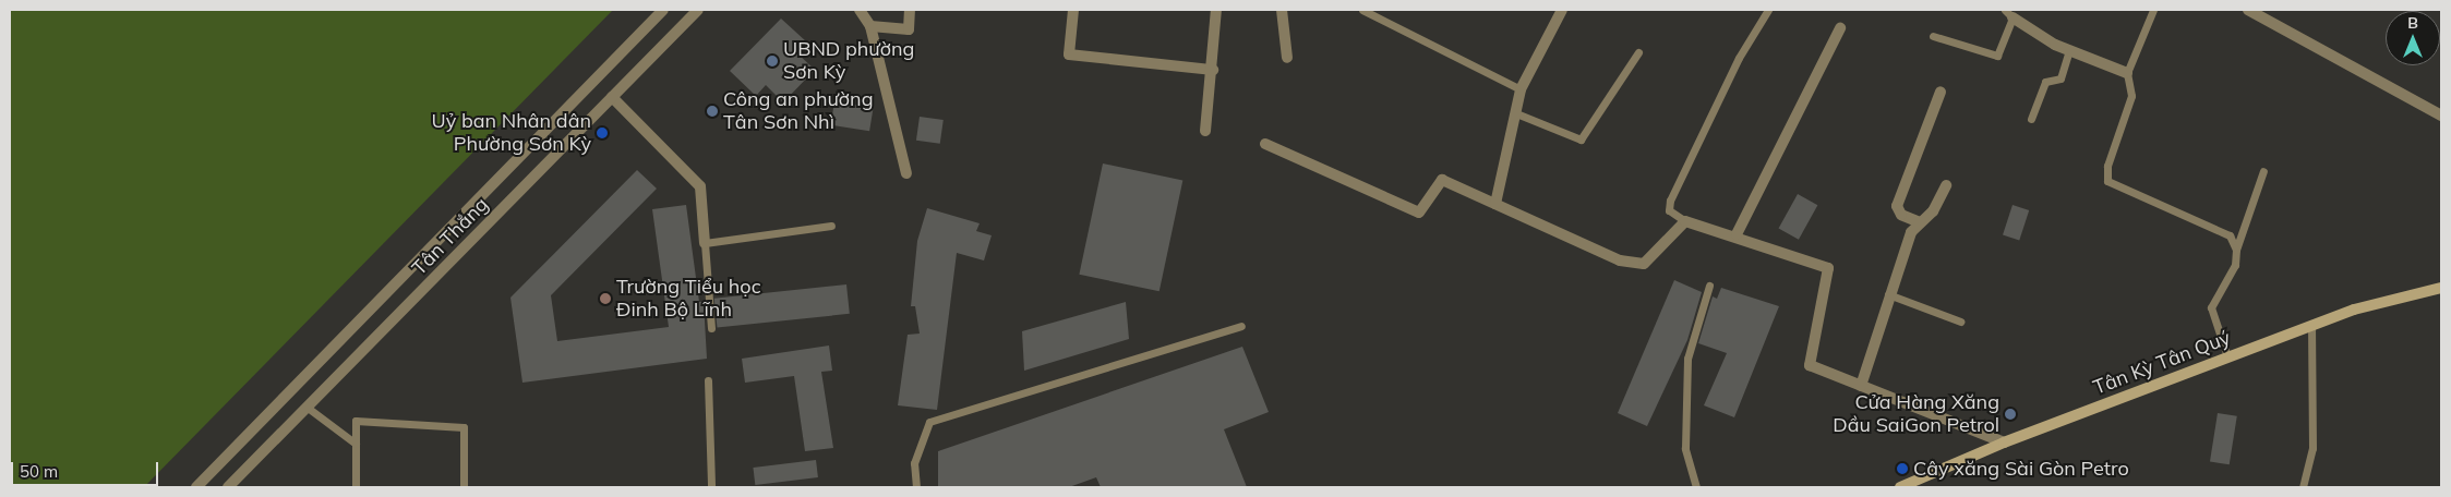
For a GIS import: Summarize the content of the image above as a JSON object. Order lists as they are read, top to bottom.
{
  "streets": {
    "main road": ["Tân Kỳ Tân Quý"],
    "street": ["Tân Thắng"]
  },
  "places": [
    "UBND phường Sơn Kỳ",
    "Công an phường Tân Sơn Nhì",
    "Uỷ ban Nhân dân Phường Sơn Kỳ",
    "Trường Tiểu học Đinh Bộ Lĩnh",
    "Cửa Hàng Xăng Dầu SaiGon Petrol",
    "Cây xăng Sài Gòn Petro"
  ],
  "scale_bar": "50 m",
  "north": "top"
}
